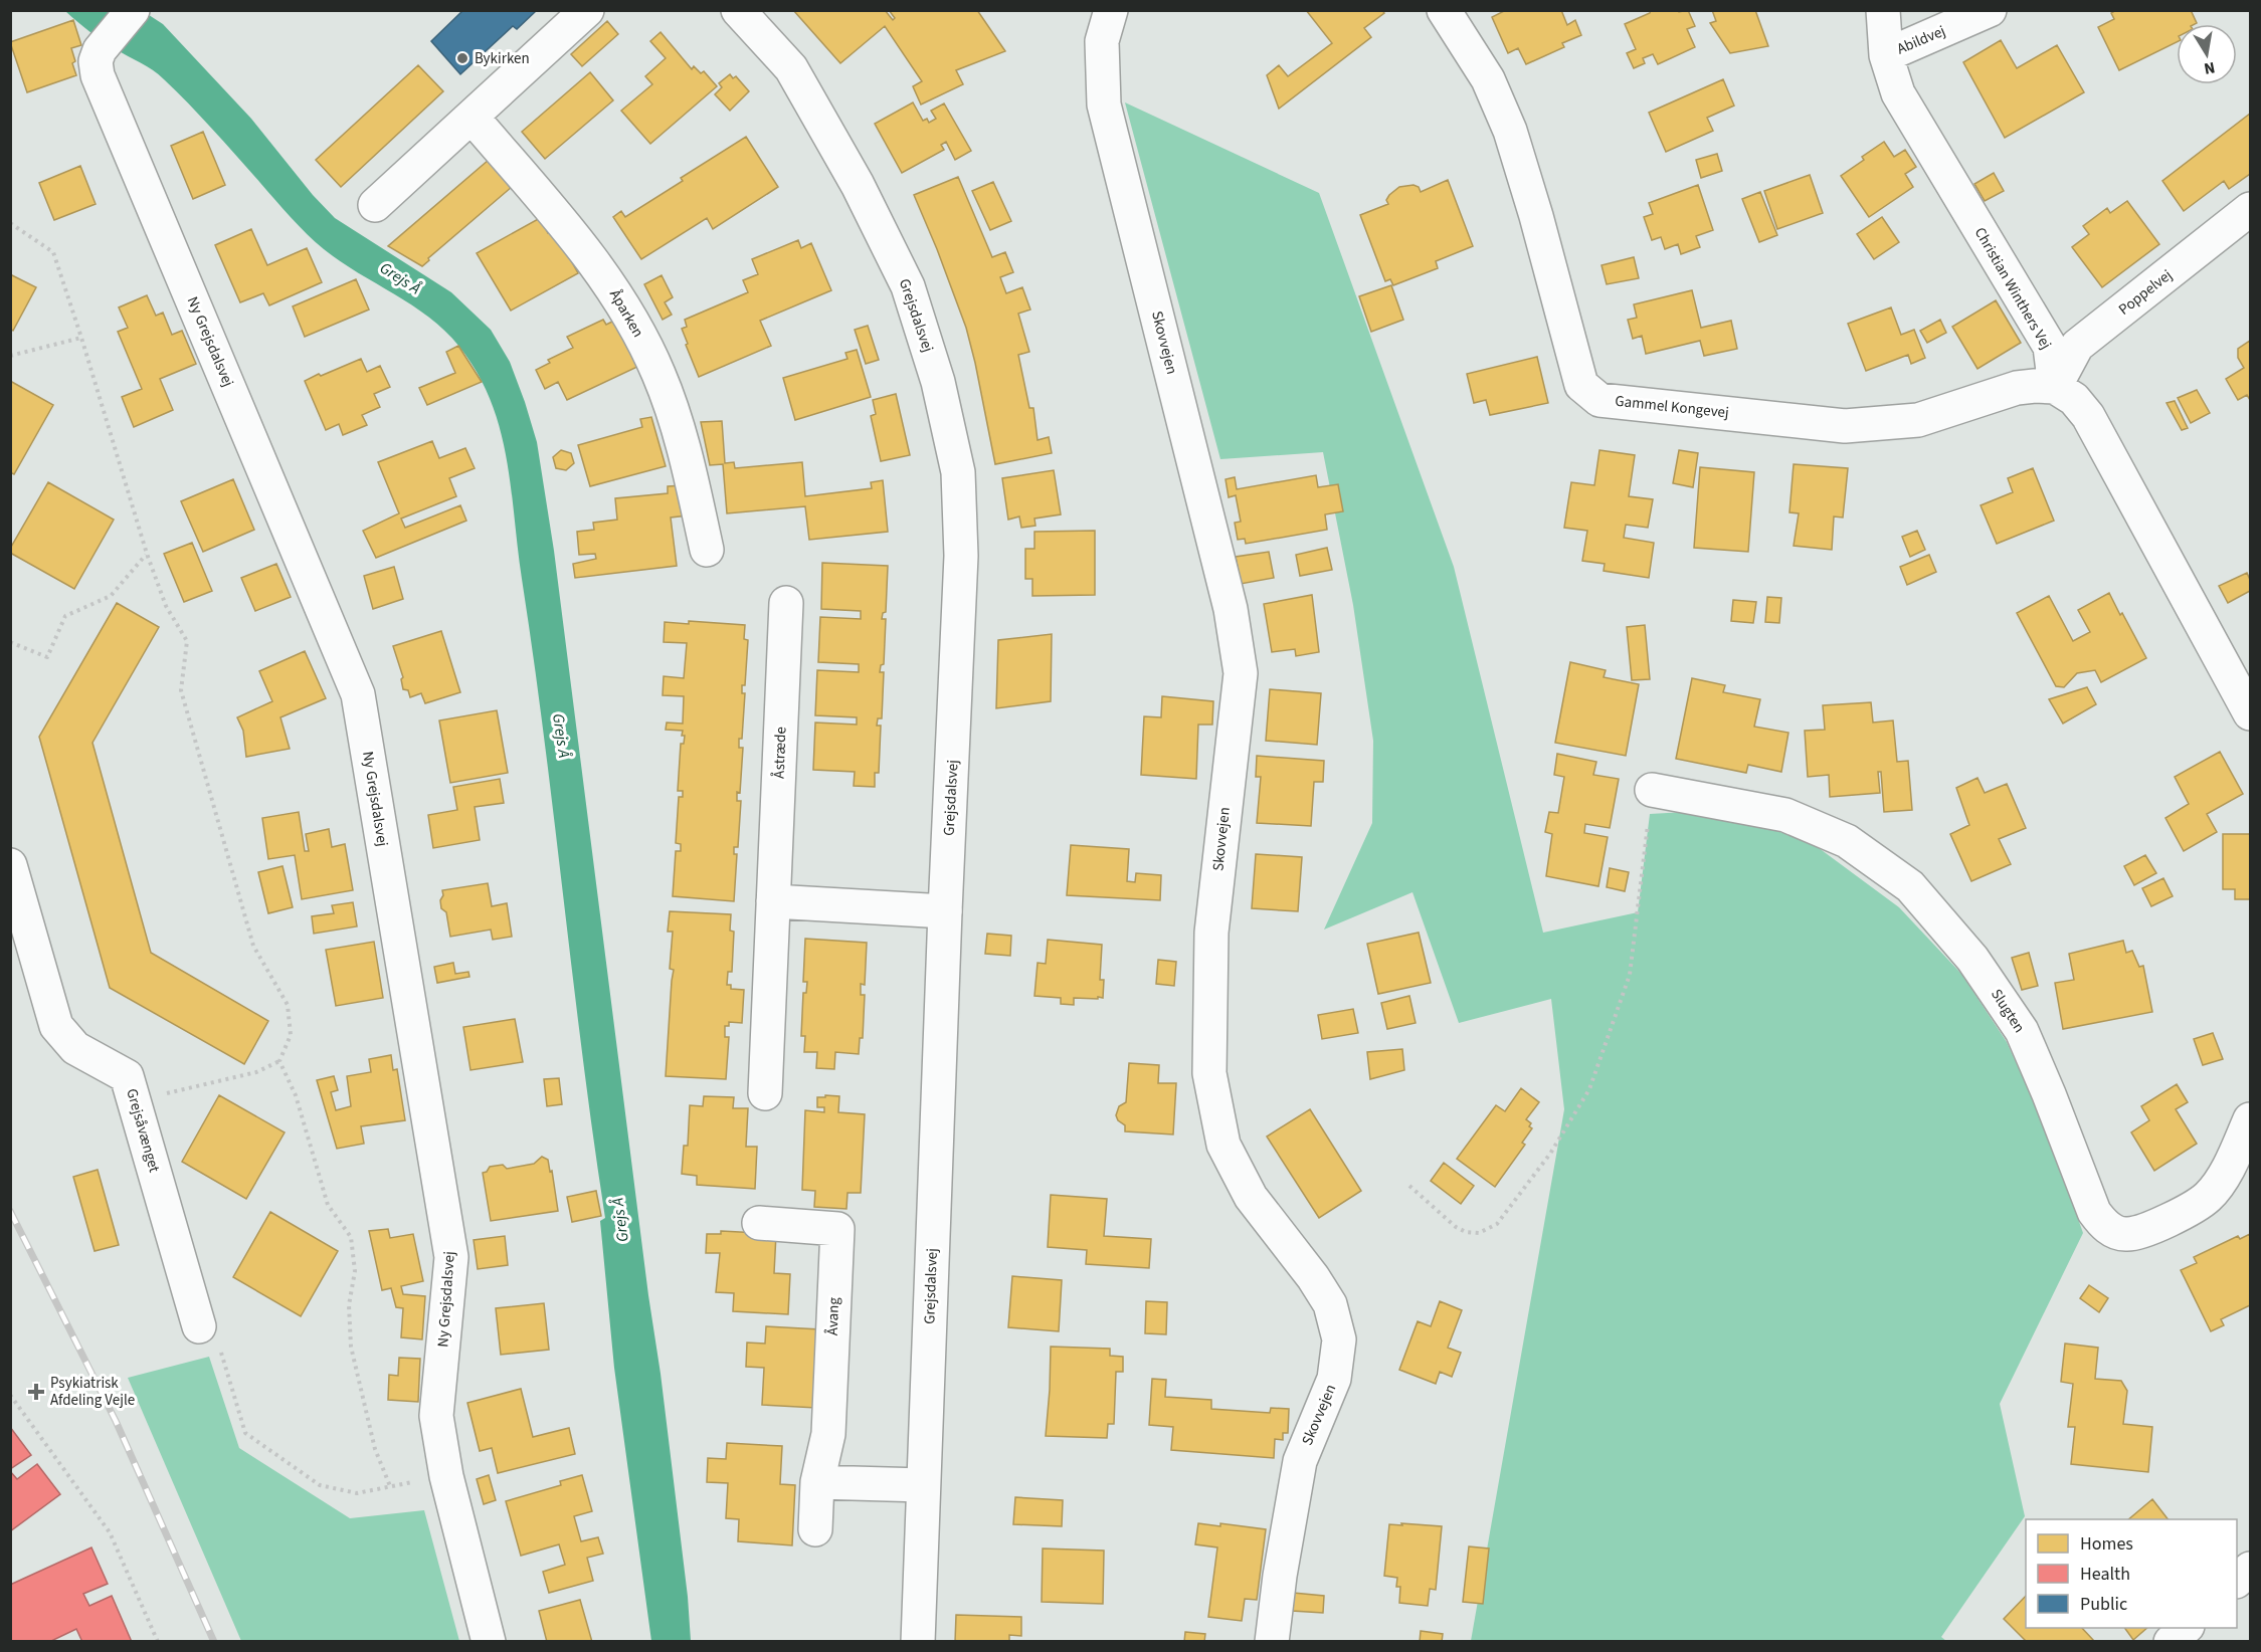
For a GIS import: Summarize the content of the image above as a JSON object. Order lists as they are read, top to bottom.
{
  "streets": {
    "street": [
      "Abildvej",
      "Christian Winthers Vej",
      "Poppelvej",
      "Åparken",
      "Grejsdalsvej",
      "Ny Grejsdalsvej",
      "Skovvejen",
      "Gammel Kongevej",
      "Åstræde",
      "Slugten",
      "Grejsåvænget",
      "Åvang"
    ]
  },
  "crossings": [
    ["Abildvej", "Christian Winthers Vej"],
    ["Christian Winthers Vej", "Poppelvej"],
    ["Christian Winthers Vej", "Gammel Kongevej"],
    ["Poppelvej", "Gammel Kongevej"]
  ],
  "water": ["Grejs Å"],
  "places": {
    "other": ["Bykirken"],
    "health": ["Psykiatrisk Afdeling Vejle"]
  },
  "legend": ["Homes", "Health", "Public"],
  "north": "bottom"
}
